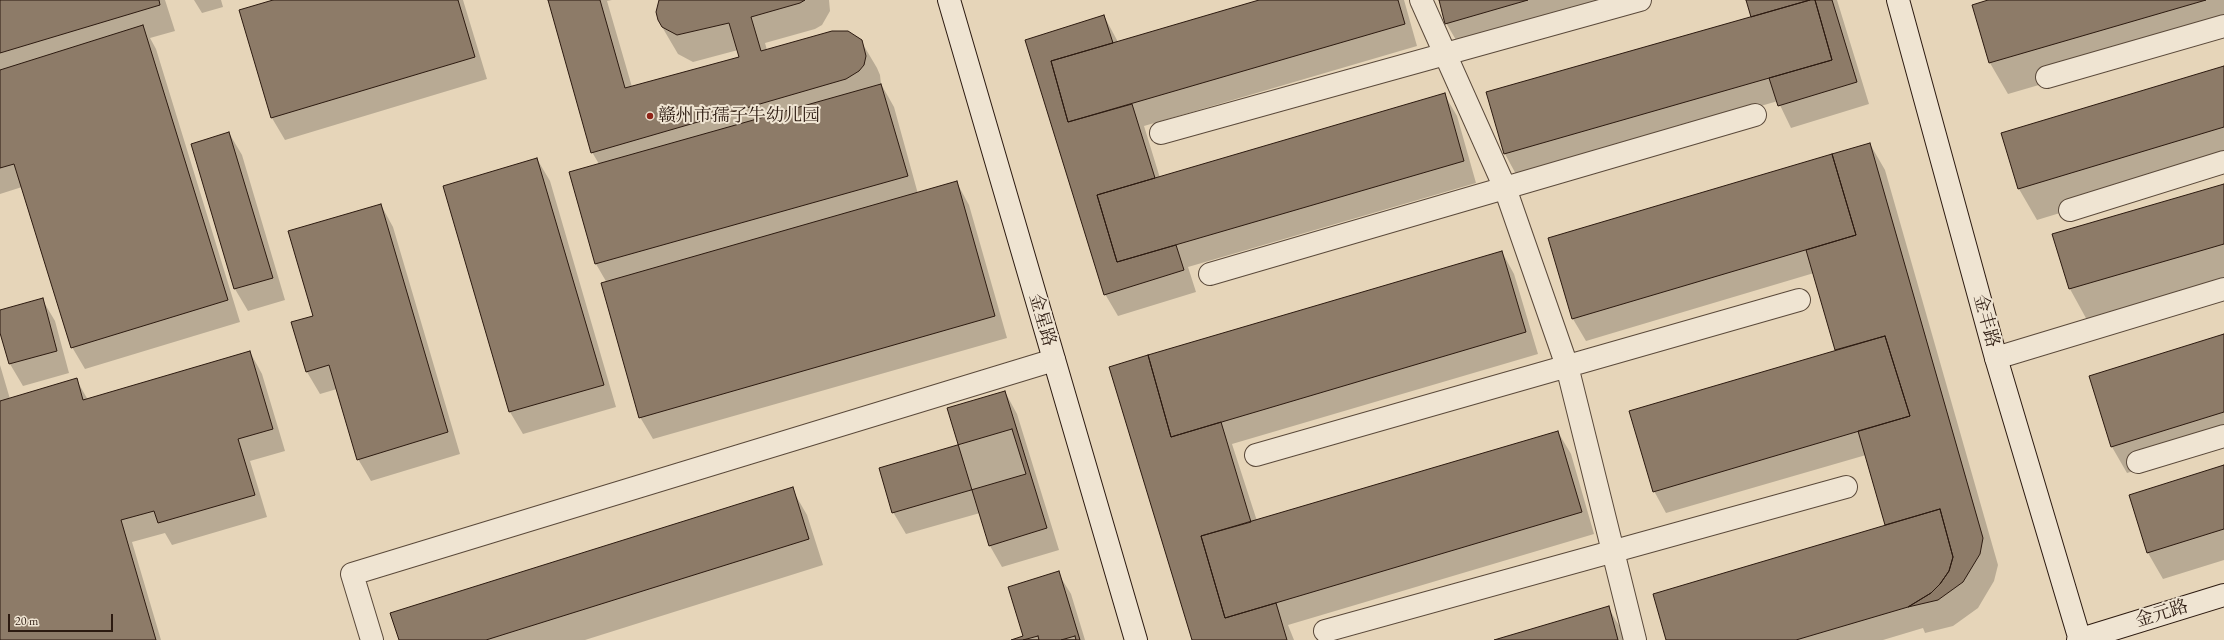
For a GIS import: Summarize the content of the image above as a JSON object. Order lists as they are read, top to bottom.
{
  "streets": {
    "street": ["金星路", "金丰路", "金元路"]
  },
  "crossings": [
    ["金丰路", "金元路"]
  ],
  "places": ["赣州市孺子牛幼儿园"],
  "scale_bar": "20 m"
}
